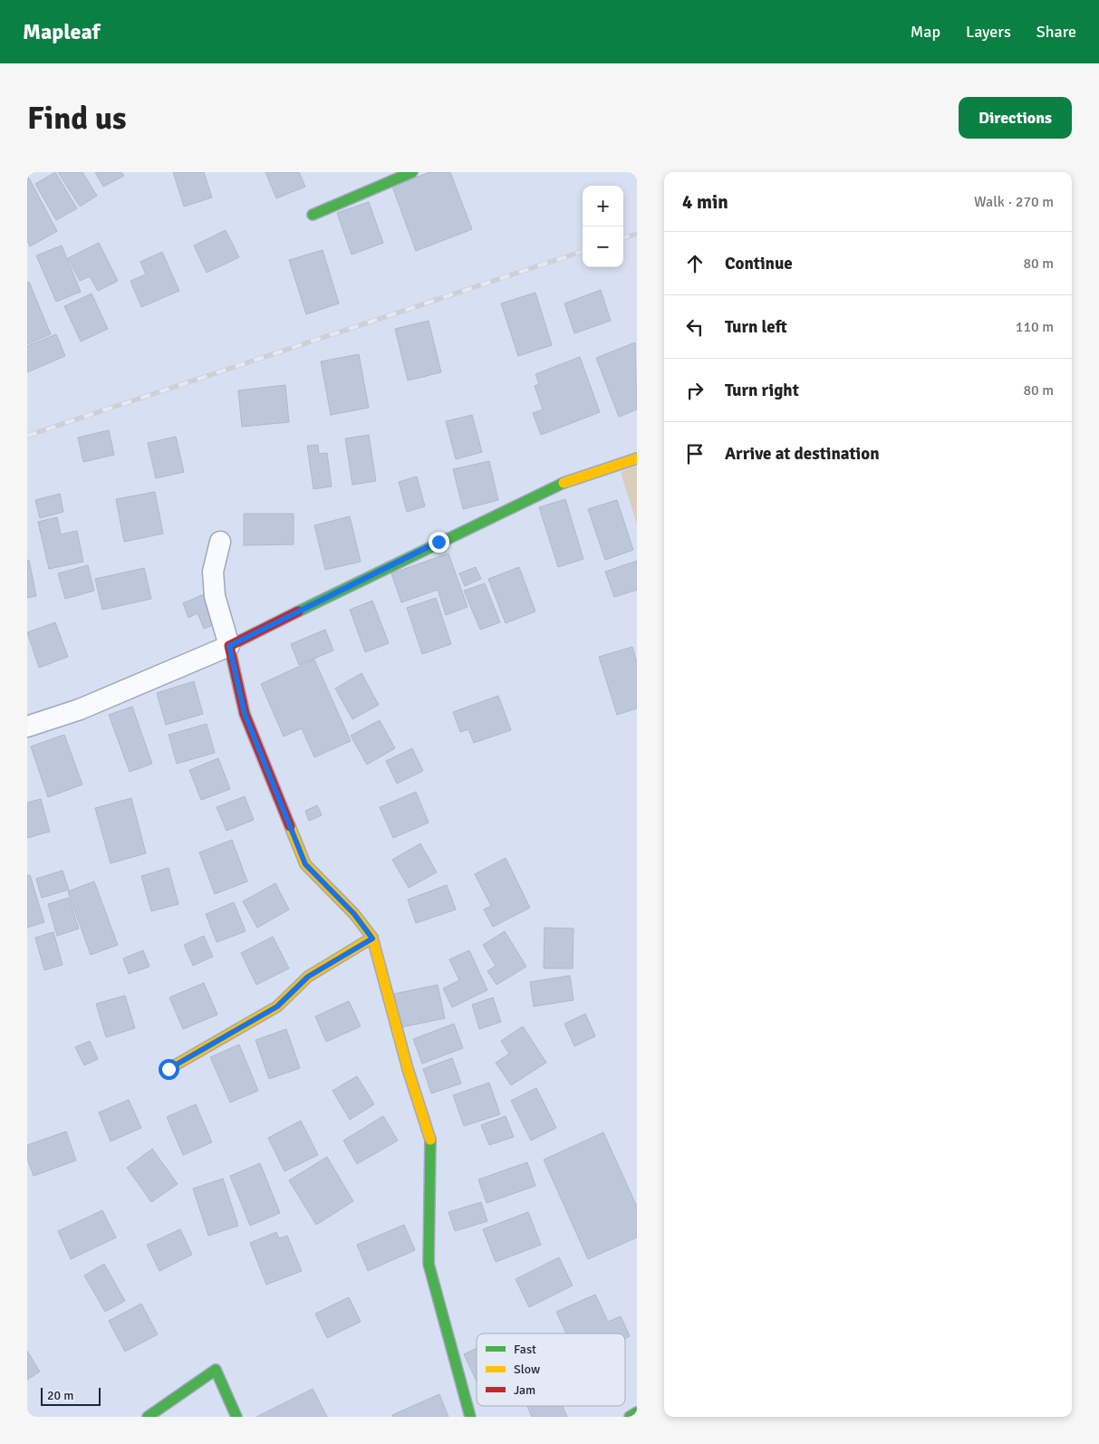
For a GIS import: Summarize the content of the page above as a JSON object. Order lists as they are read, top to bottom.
{
  "legend": ["Fast", "Slow", "Jam"],
  "scale_bar": "20 m",
  "page": {
    "header": "Mapleaf",
    "nav": ["Map", "Layers", "Share"],
    "buttons": "Directions",
    "title": "Find us",
    "heading": ["4 min", "Walk · 270 m"],
    "map_buttons": ["+", "−"],
    "list": [
      ["Continue", "80 m"],
      ["Turn left", "110 m"],
      ["Turn right", "80 m"],
      "Arrive at destination"
    ],
    "scale": "20 m"
  }
}
